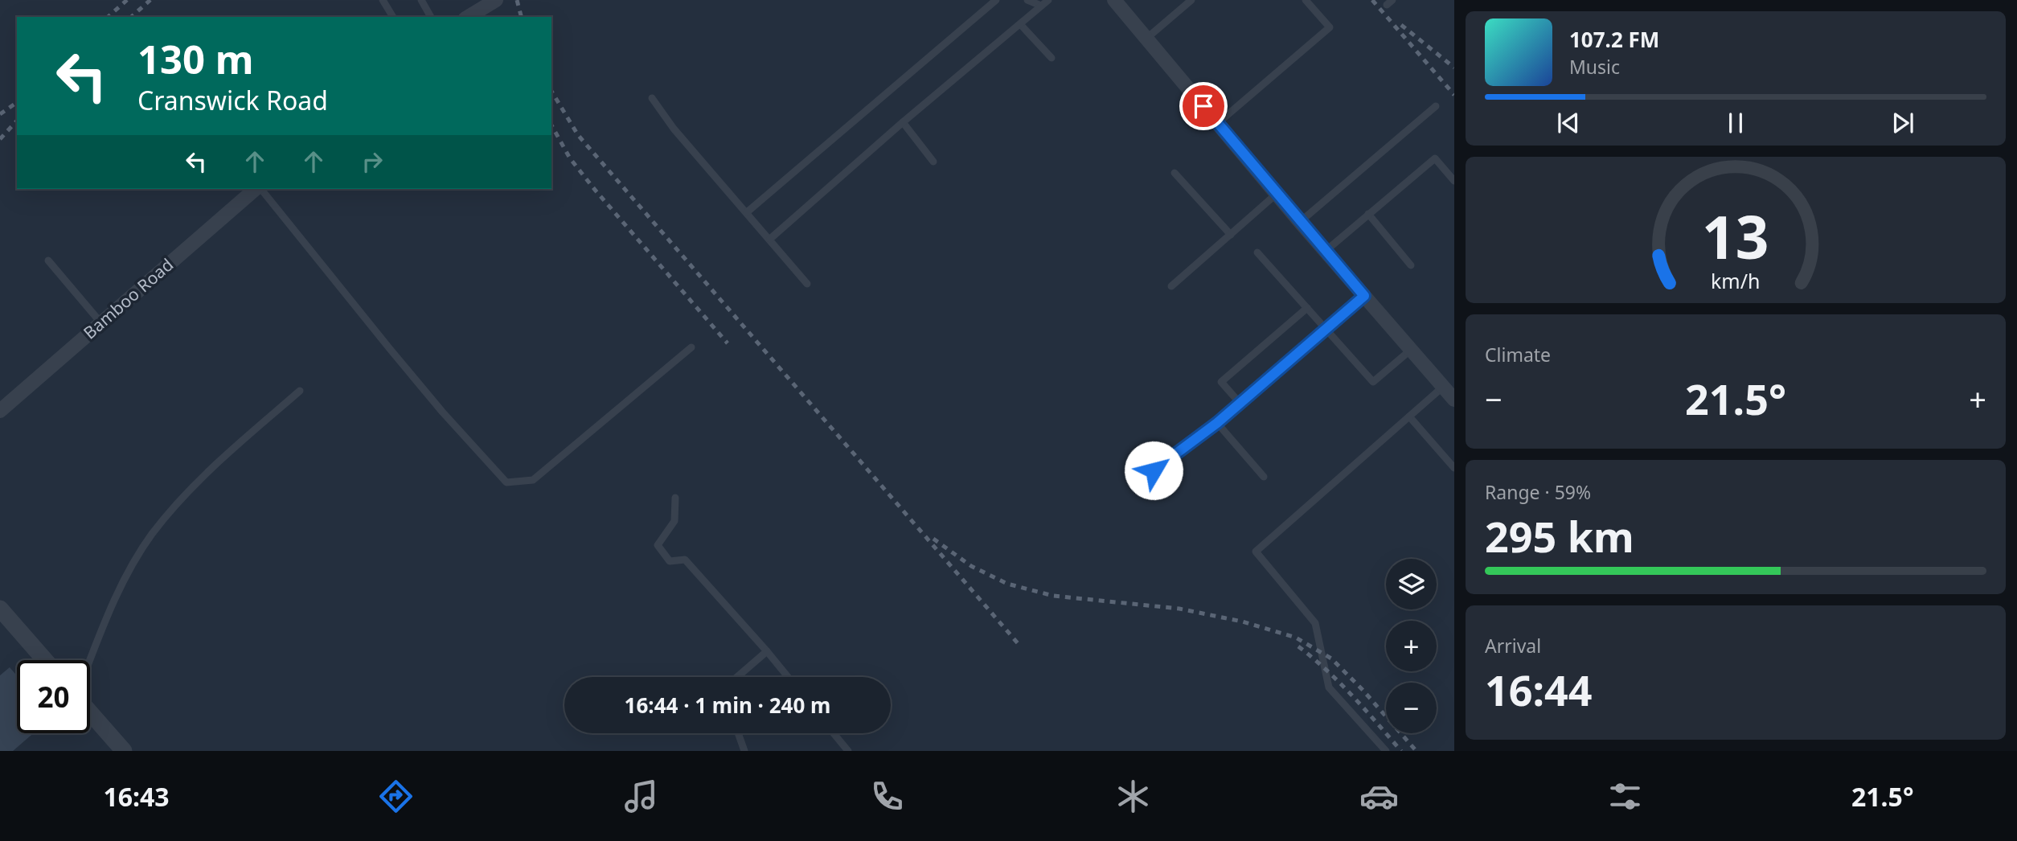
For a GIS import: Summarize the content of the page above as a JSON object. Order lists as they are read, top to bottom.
{
  "streets": {
    "street": ["Bamboo Road"]
  },
  "page": {
    "turn": ["130 m", "Cranswick Road"],
    "song": ["107.2 FM", "Music"],
    "tile": [
      "Climate",
      ["Range · 59%", "295 km"],
      ["Arrival", "16:44"]
    ],
    "heat": ["−", "21.5°", "+"],
    "map_buttons": ["+", "−"],
    "limit": "20",
    "trip": "16:44 · 1 min · 240 m",
    "tabs": ["16:43", "21.5°"],
    "gauge": ["13", "km/h"]
  }
}
